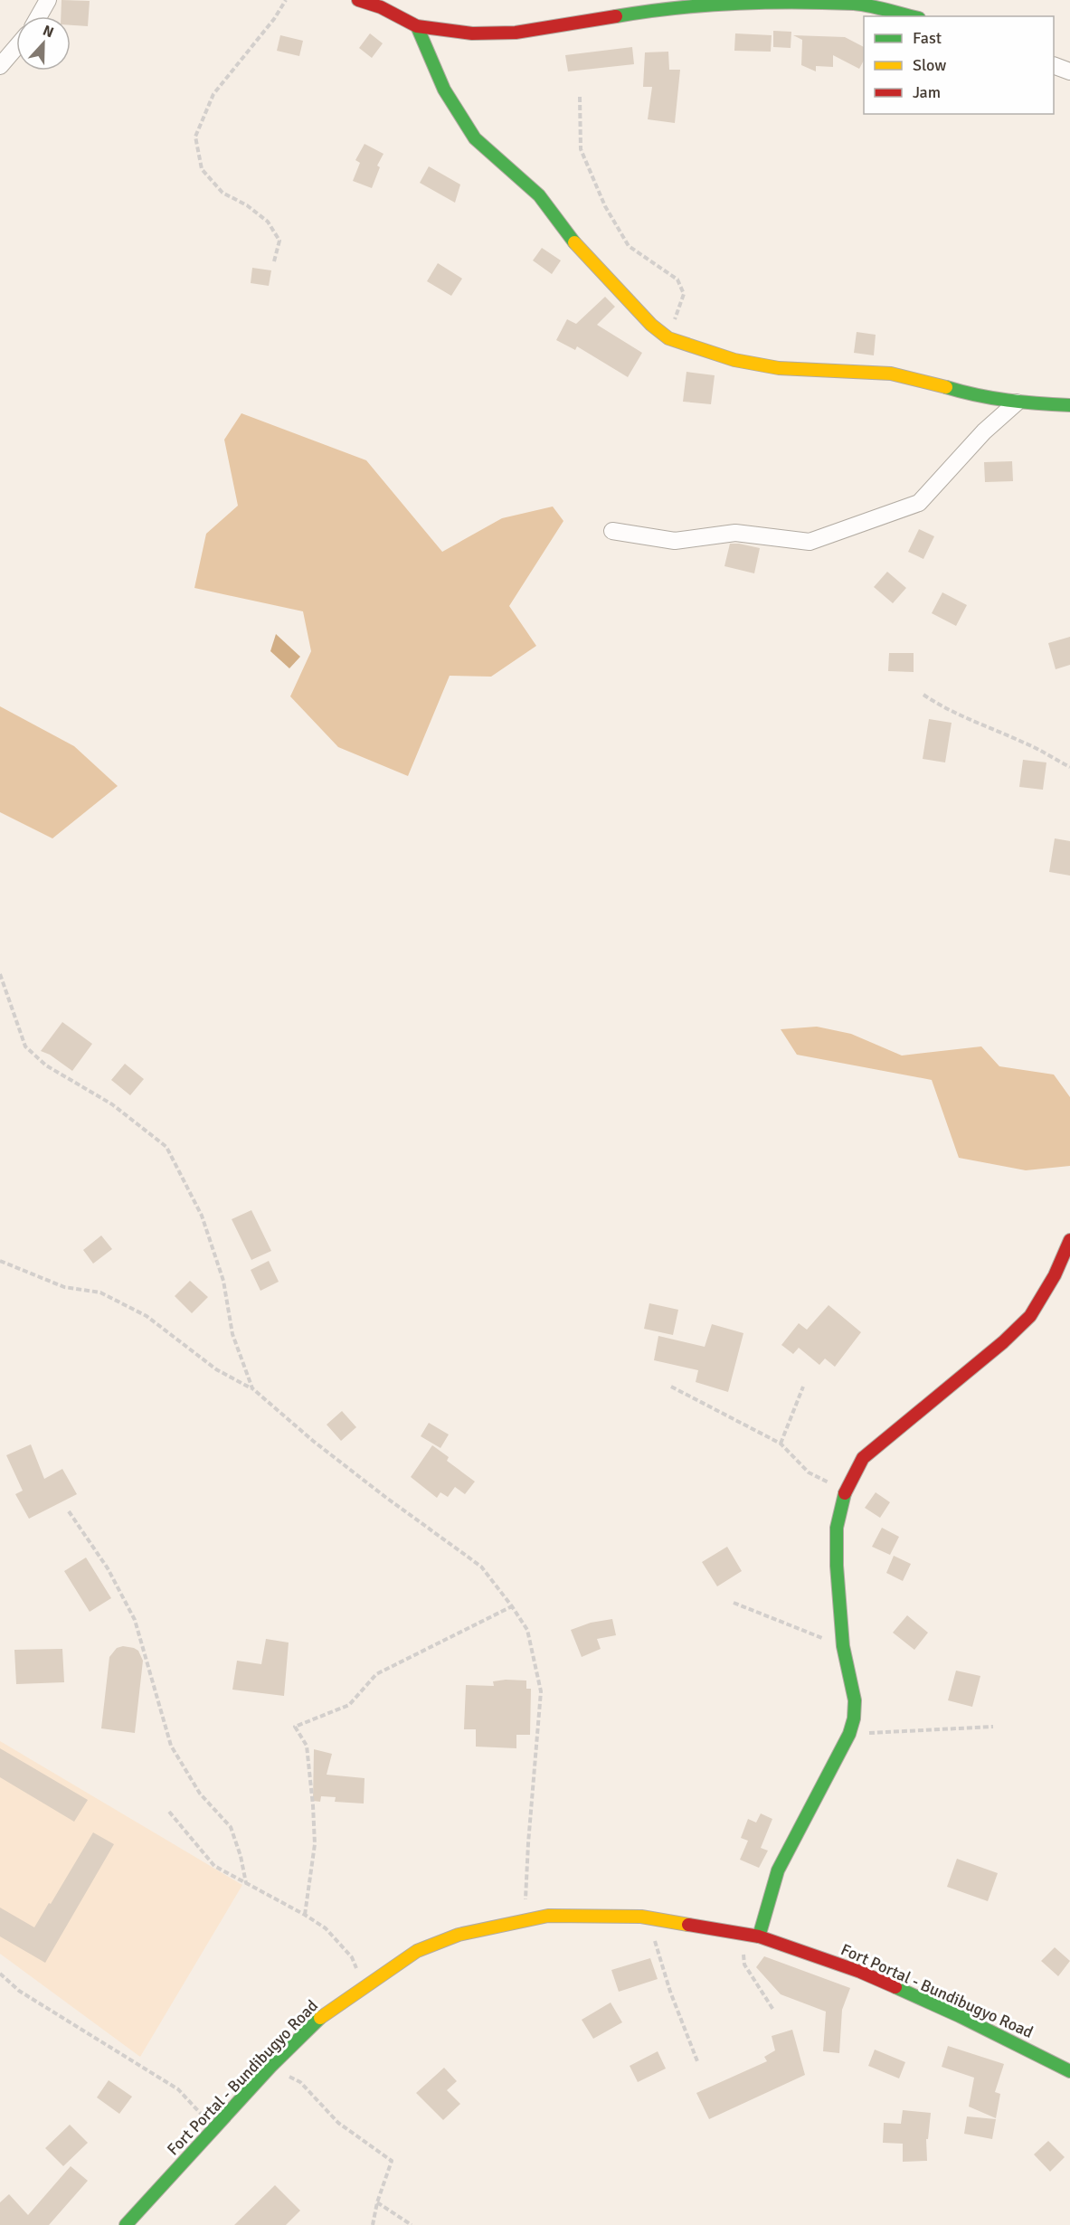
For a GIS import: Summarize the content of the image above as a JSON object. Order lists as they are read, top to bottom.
{
  "streets": {
    "street": ["Fort Portal - Bundibugyo Road"]
  },
  "legend": ["Fast", "Slow", "Jam"],
  "north": "top"
}
